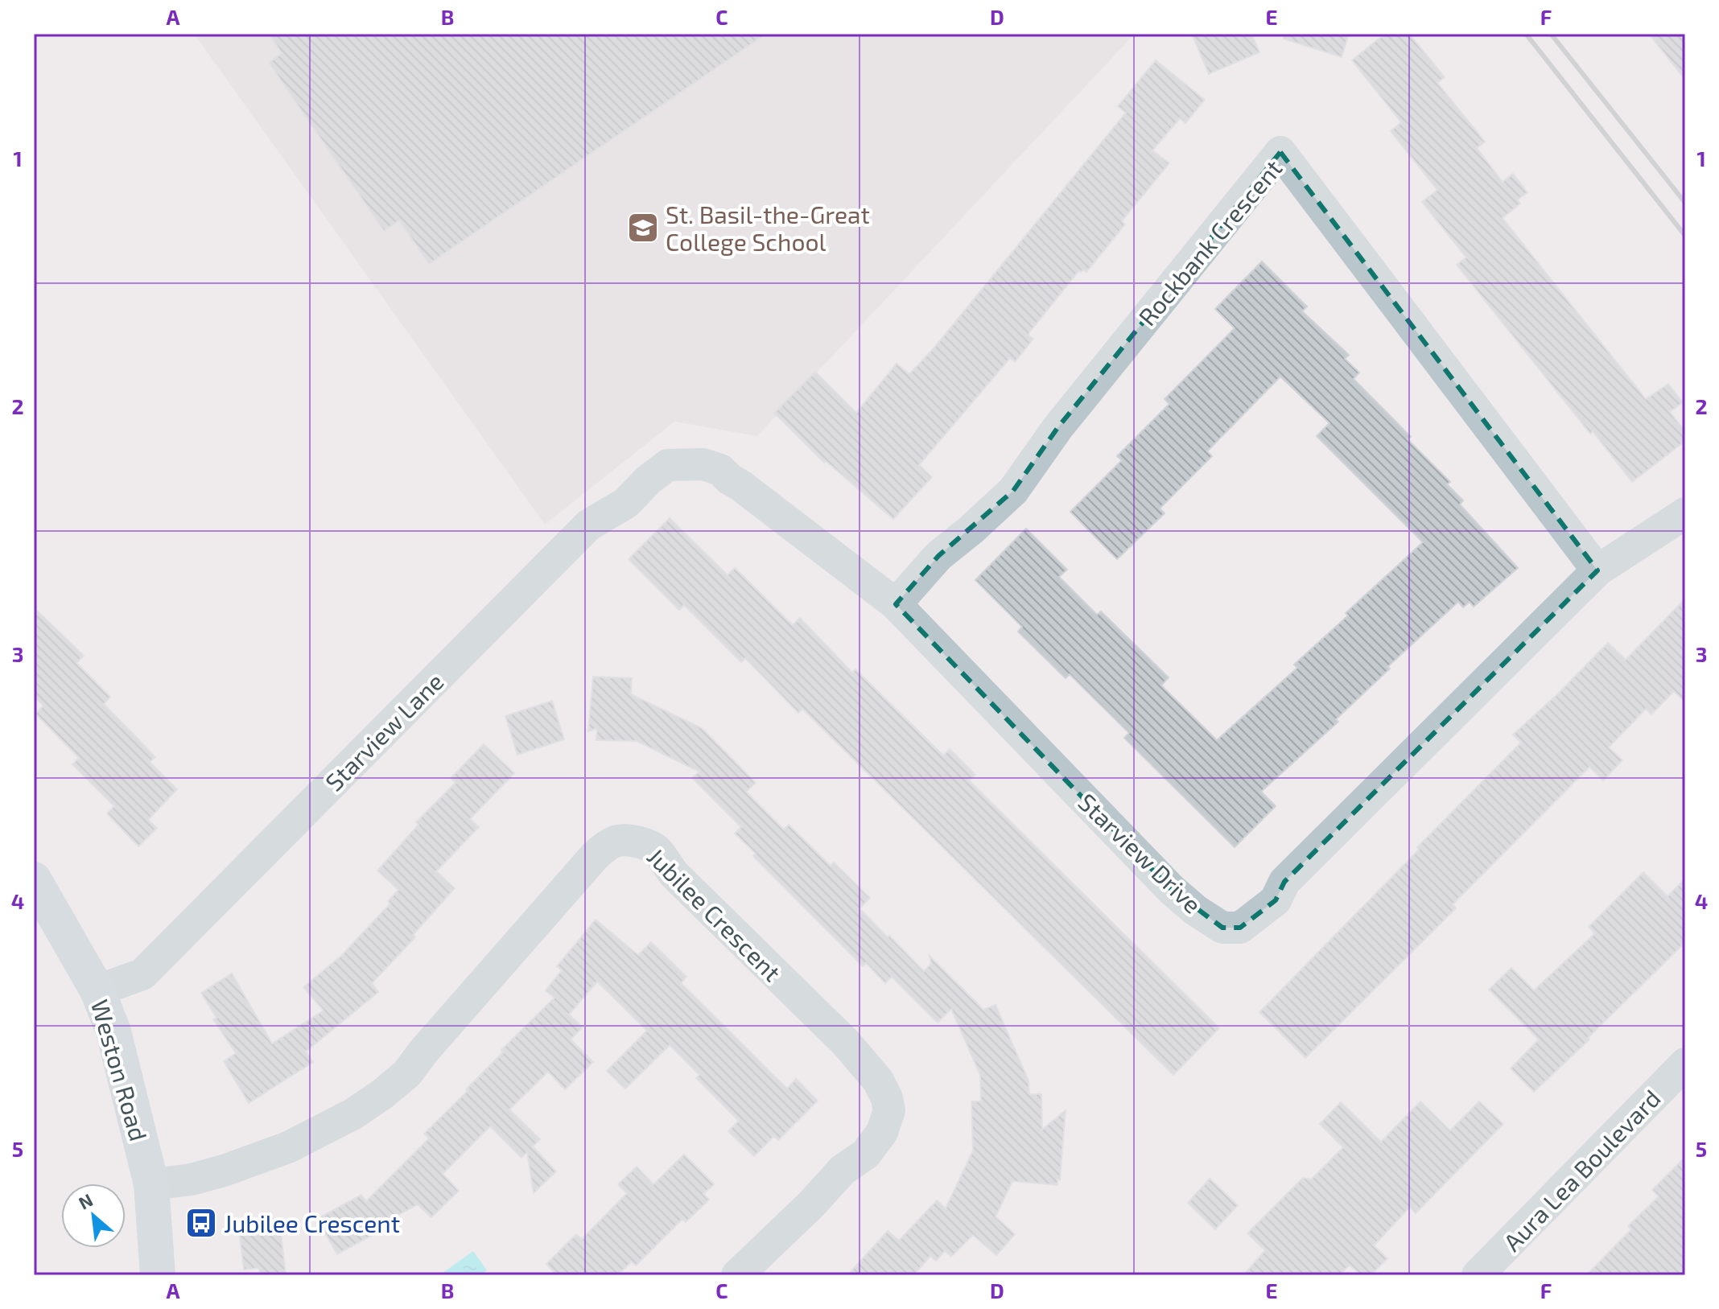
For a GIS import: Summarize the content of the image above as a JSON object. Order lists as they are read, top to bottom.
{
  "streets": {
    "main road": ["Weston Road"],
    "street": [
      "Rockbank Crescent",
      "Starview Lane",
      "Starview Drive",
      "Jubilee Crescent",
      "Aura Lea Boulevard"
    ]
  },
  "crossings": [
    ["Rockbank Crescent", "Starview Drive"],
    ["Starview Lane", "Starview Drive"],
    ["Starview Lane", "Weston Road"],
    ["Jubilee Crescent", "Weston Road"]
  ],
  "places": {
    "school or university": ["St. Basil-the-Great College School"],
    "bus stop": ["Jubilee Crescent"]
  },
  "north": "top left",
  "grid": {
    "columns": [
      "A",
      "B",
      "C",
      "D",
      "E",
      "F"
    ],
    "rows": [
      "1",
      "2",
      "3",
      "4",
      "5"
    ]
  }
}
